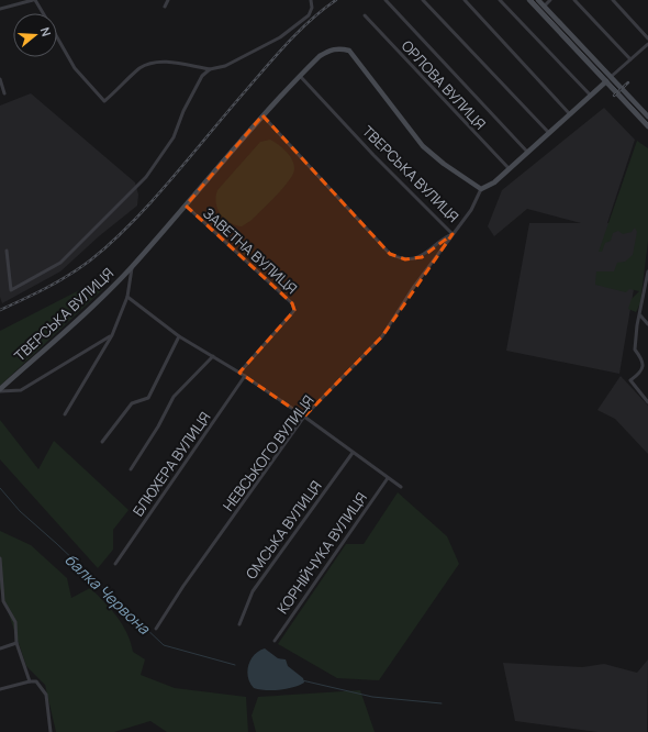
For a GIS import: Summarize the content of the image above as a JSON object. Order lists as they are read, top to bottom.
{
  "streets": {
    "main road": ["ТВЕРСЬКА ВУЛИЦЯ"],
    "street": [
      "ОРЛОВА ВУЛИЦЯ",
      "ЗАВЕТНА ВУЛИЦЯ",
      "НЕВСЬКОГО ВУЛИЦЯ",
      "БЛЮХЕРА ВУЛИЦЯ",
      "ОМСЬКА ВУЛИЦЯ",
      "КОРНІЙЧУКА ВУЛИЦЯ"
    ]
  },
  "crossings": [
    ["ТВЕРСЬКА ВУЛИЦЯ", "ЗАВЕТНА ВУЛИЦЯ"],
    ["ТВЕРСЬКА ВУЛИЦЯ", "НЕВСЬКОГО ВУЛИЦЯ"]
  ],
  "water": ["балка Червона"],
  "north": "right"
}
